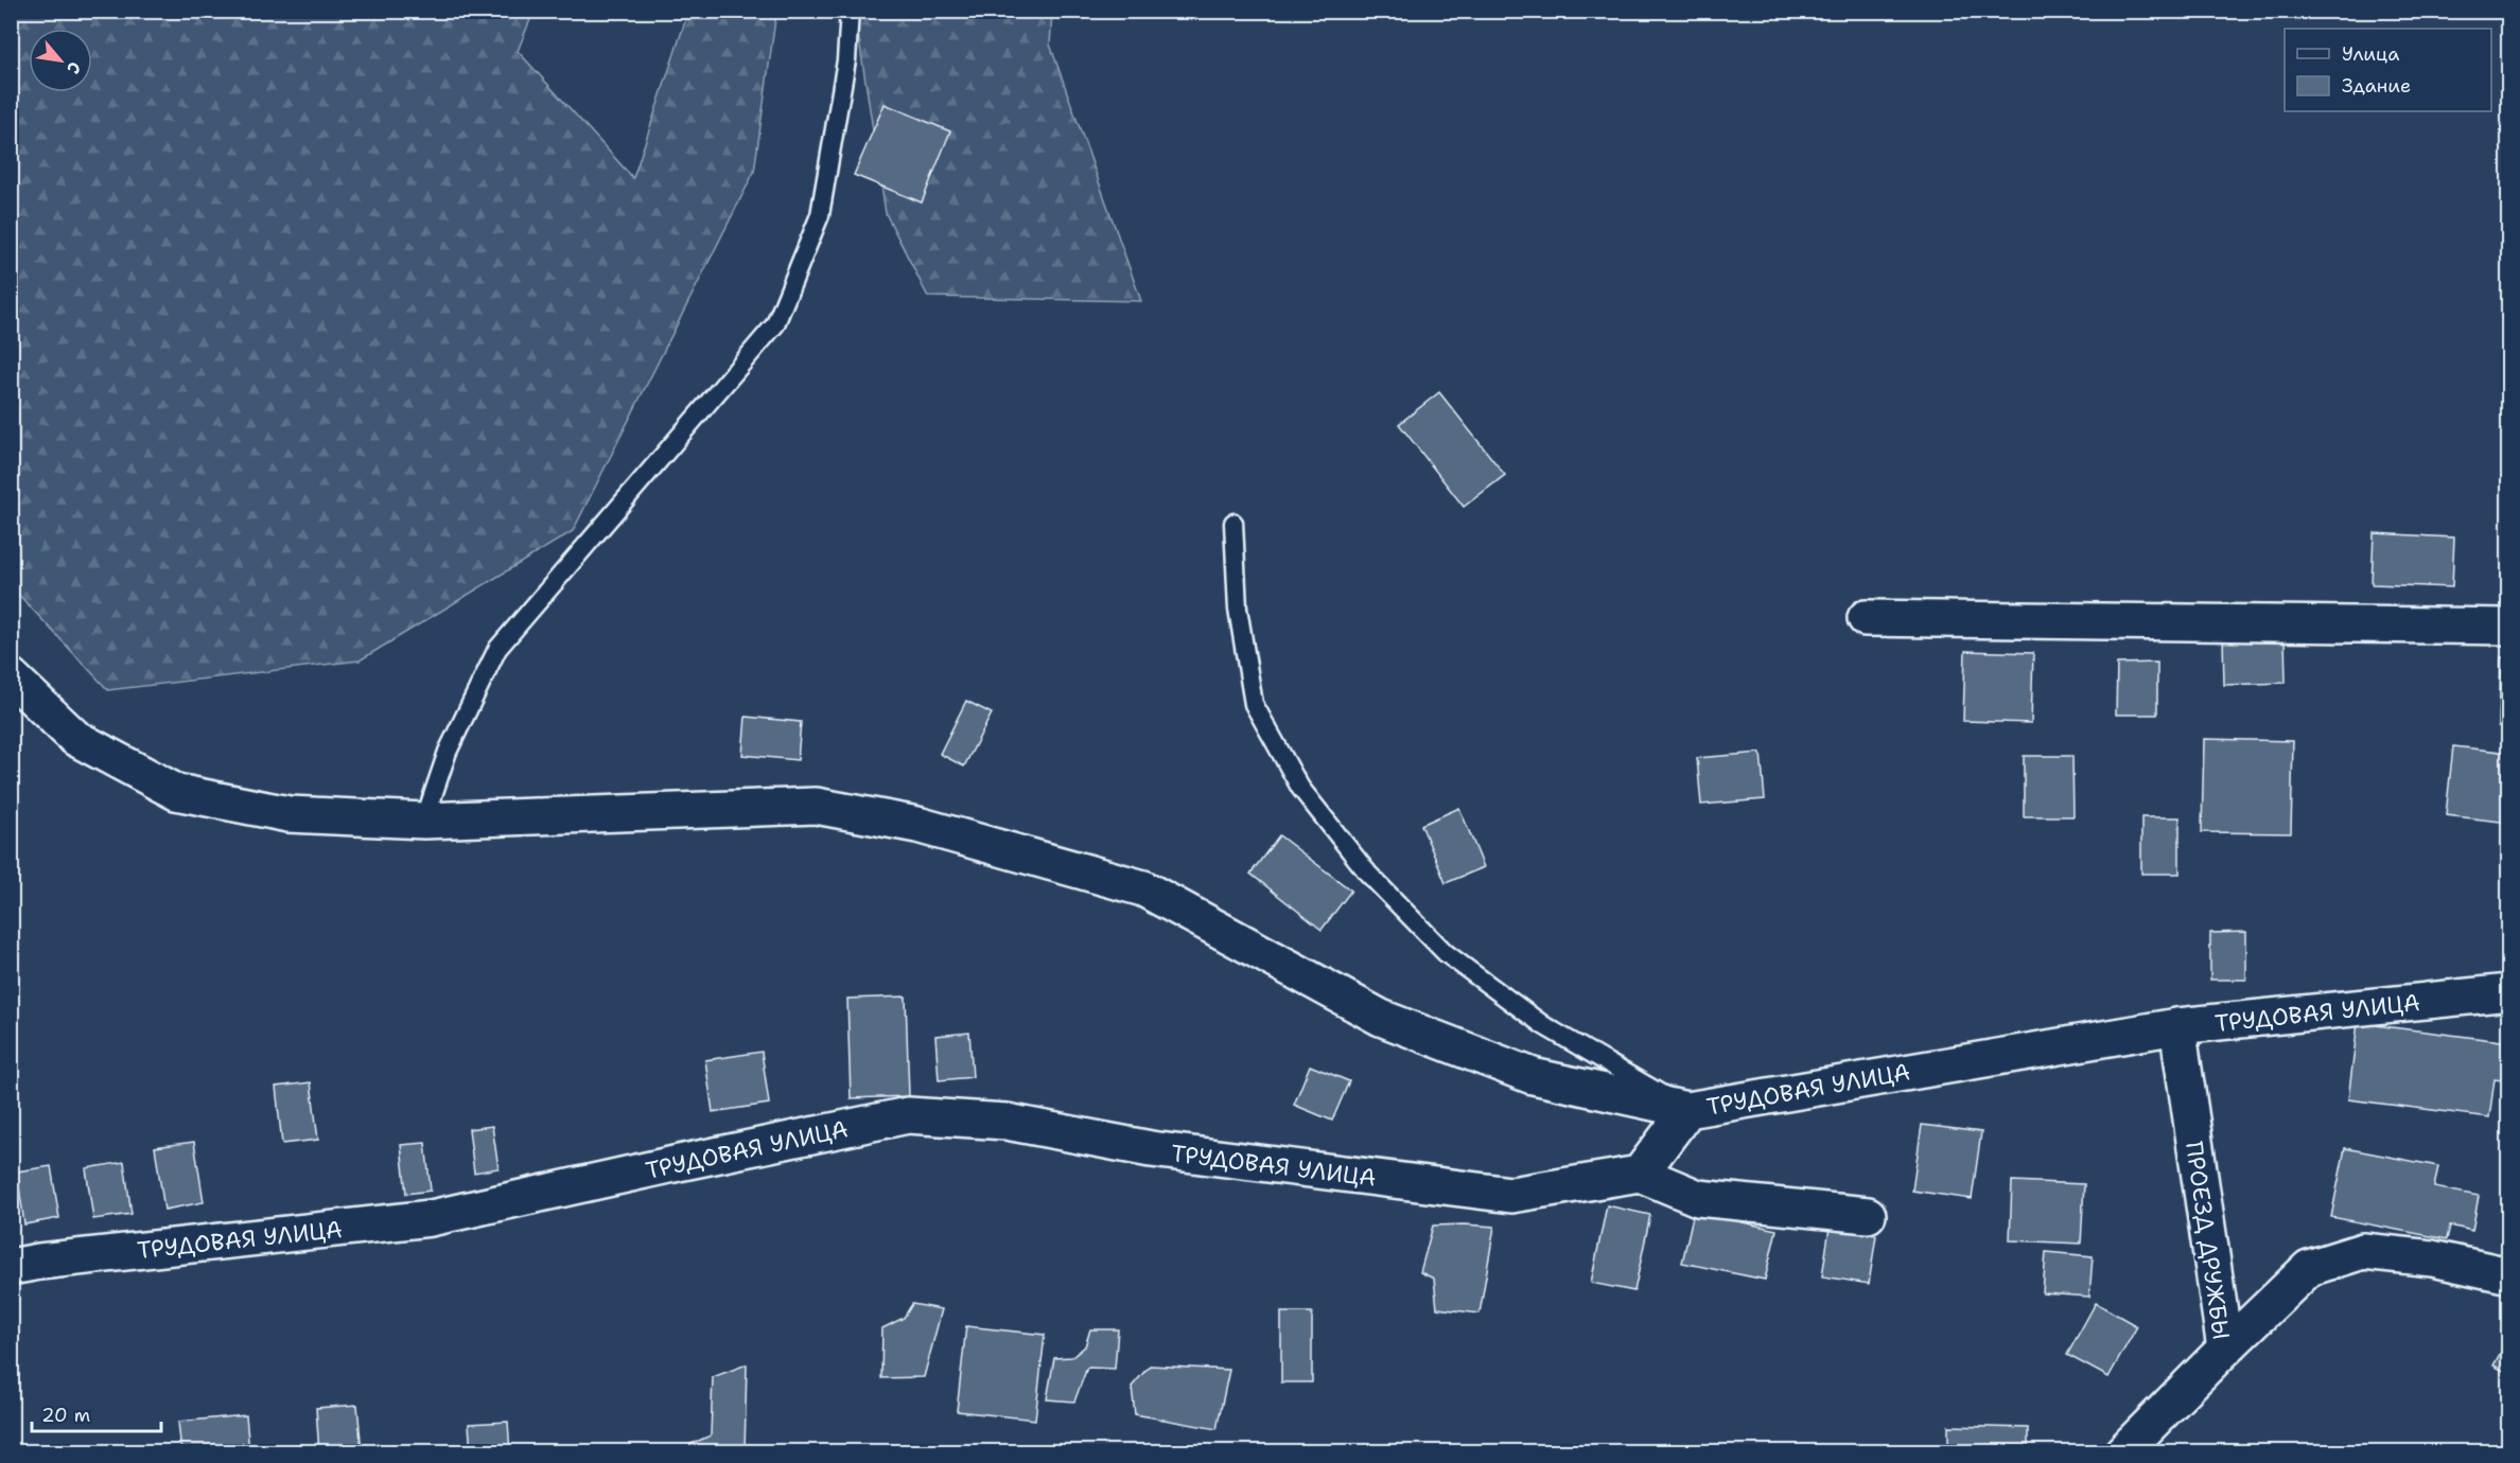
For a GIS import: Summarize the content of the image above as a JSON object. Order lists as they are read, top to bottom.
{
  "streets": {
    "street": ["ТРУДОВАЯ УЛИЦА", "ПРОЕЗД ДРУЖБЫ"]
  },
  "crossings": [
    ["ТРУДОВАЯ УЛИЦА", "ПРОЕЗД ДРУЖБЫ"]
  ],
  "legend": ["Улица", "Здание"],
  "scale_bar": "20 m",
  "north": "bottom right"
}
